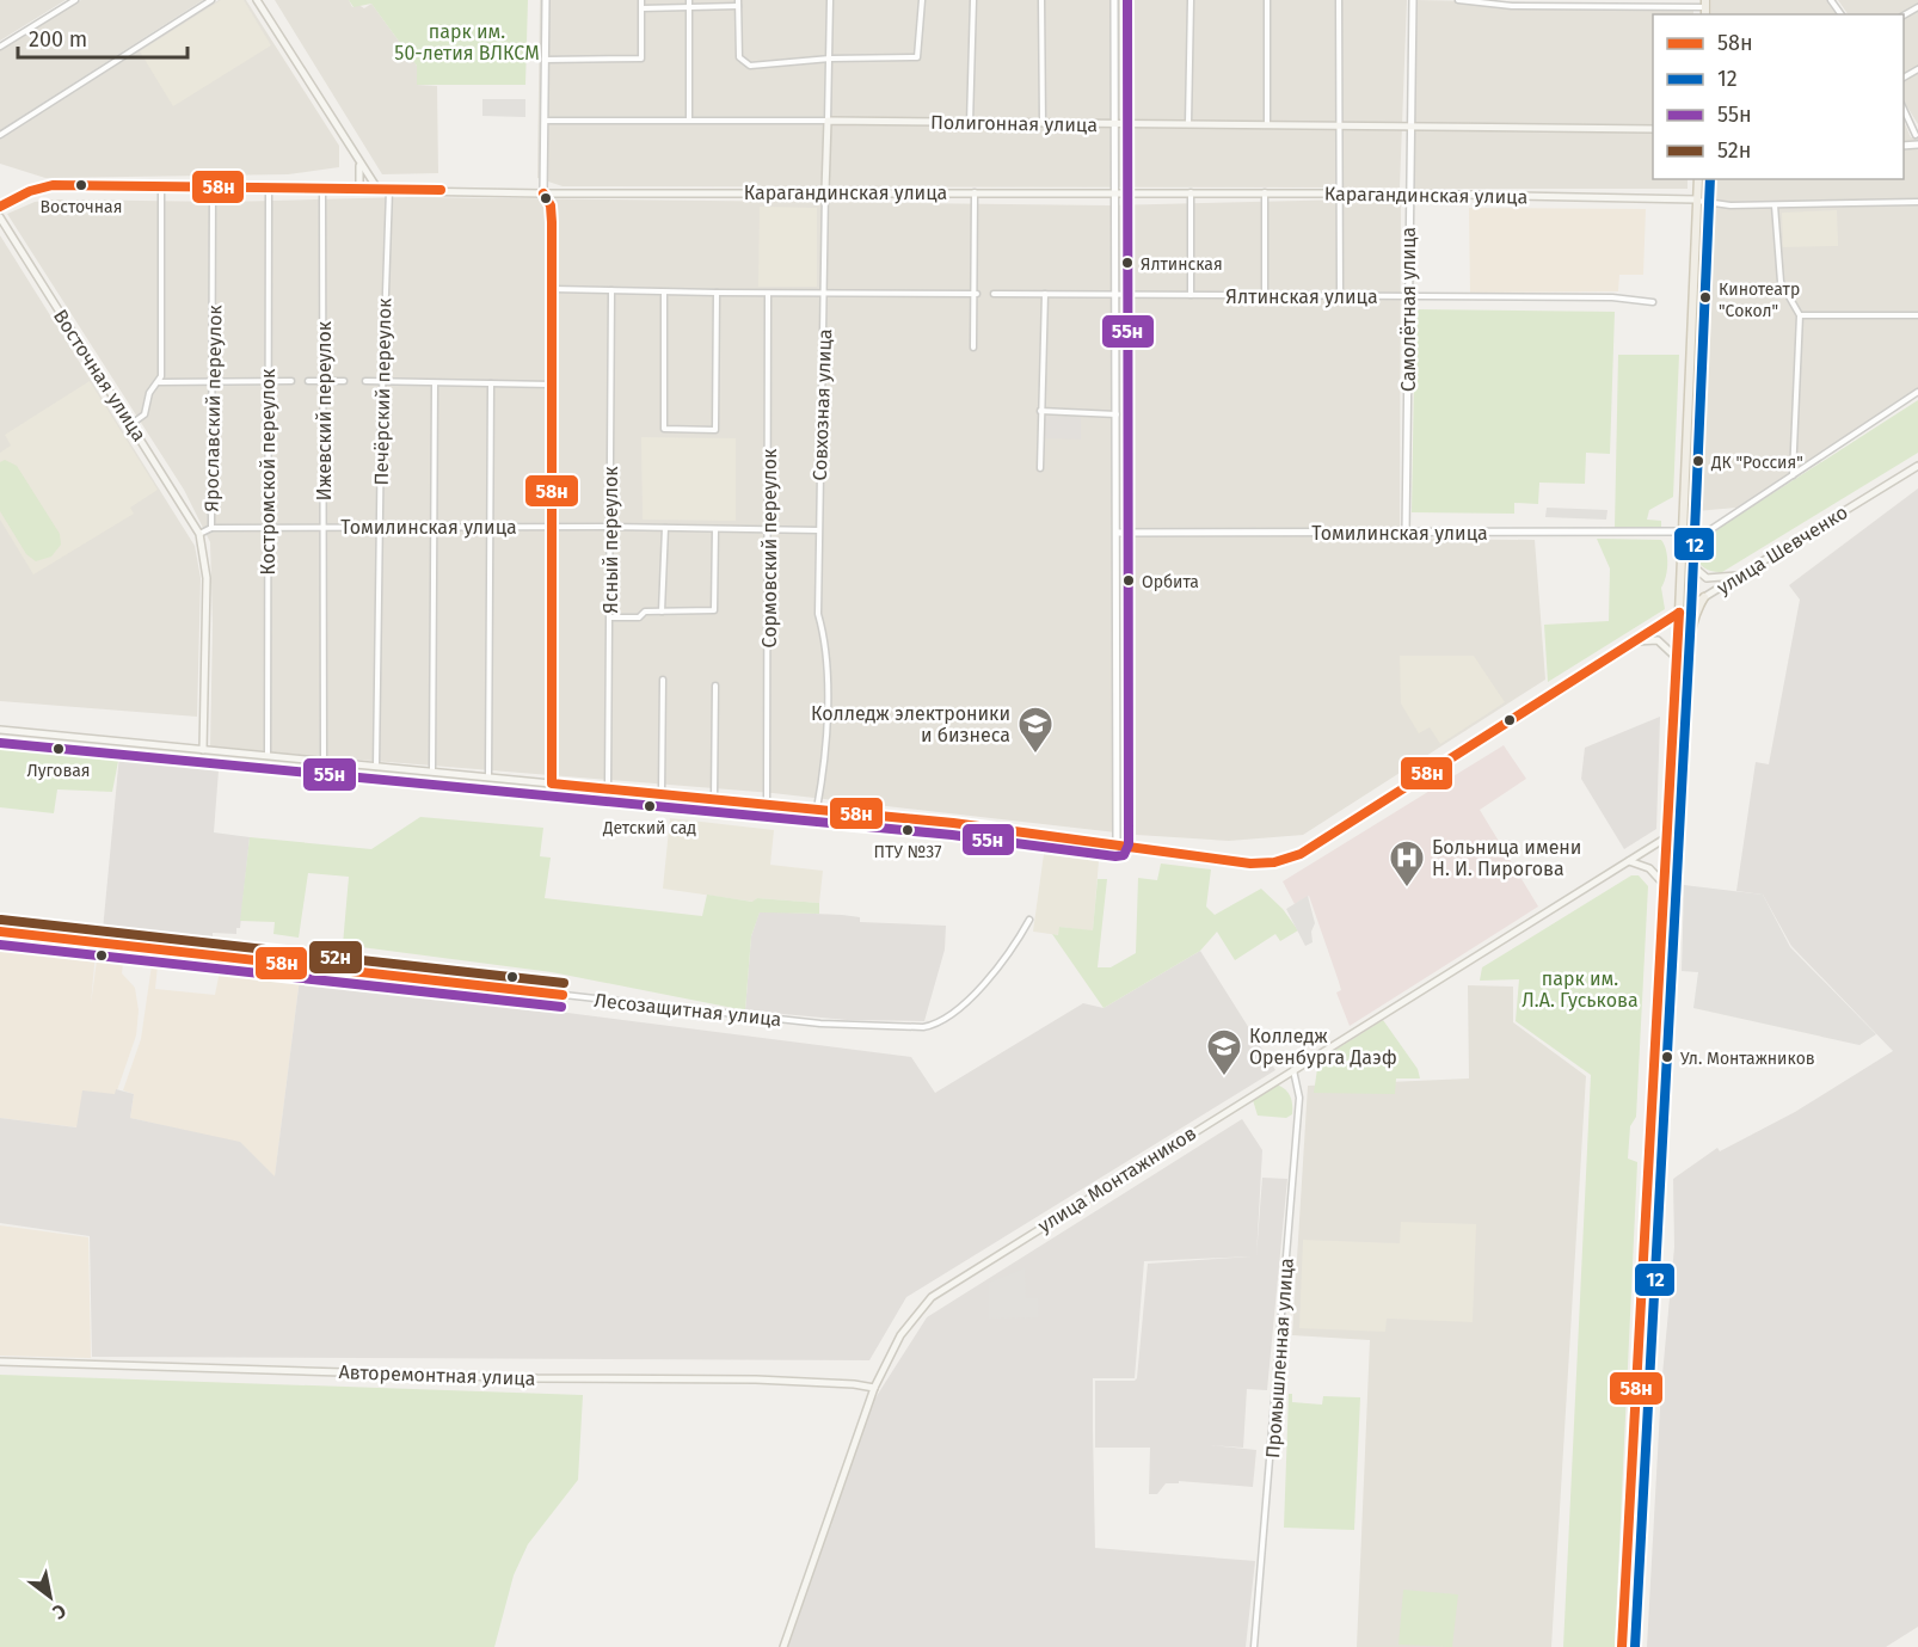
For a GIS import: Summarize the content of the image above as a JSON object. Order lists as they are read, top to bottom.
{
  "streets": {
    "main road": [
      "Полигонная улица",
      "Карагандинская улица",
      "Восточная улица",
      "Совхозная улица",
      "Ярославский переулок",
      "улица Шевченко",
      "улица Монтажников",
      "Авторемонтная улица"
    ],
    "street": [
      "Ялтинская улица",
      "Самолётная улица",
      "Печёрский переулок",
      "Ижевский переулок",
      "Костромской переулок",
      "Томилинская улица",
      "Ясный переулок",
      "Сормовский переулок",
      "Лесозащитная улица",
      "Промышленная улица"
    ]
  },
  "crossings": [
    ["Полигонная улица", "Самолётная улица"],
    ["Полигонная улица", "Совхозная улица"],
    ["Карагандинская улица", "Самолётная улица"],
    ["Карагандинская улица", "Печёрский переулок"],
    ["Карагандинская улица", "Совхозная улица"],
    ["Карагандинская улица", "Ярославский переулок"],
    ["Карагандинская улица", "Ижевский переулок"],
    ["Карагандинская улица", "Костромской переулок"],
    ["Ялтинская улица", "Самолётная улица"],
    ["Самолётная улица", "Томилинская улица"],
    ["Восточная улица", "Ярославский переулок"],
    ["Печёрский переулок", "Томилинская улица"],
    ["Печёрский переулок", "улица Шевченко"],
    ["Совхозная улица", "Томилинская улица"],
    ["Совхозная улица", "улица Шевченко"],
    ["Ярославский переулок", "Томилинская улица"],
    ["Ярославский переулок", "улица Шевченко"],
    ["Ижевский переулок", "Томилинская улица"],
    ["Ижевский переулок", "улица Шевченко"],
    ["Костромской переулок", "Томилинская улица"],
    ["Костромской переулок", "улица Шевченко"],
    ["Томилинская улица", "Ясный переулок"],
    ["Томилинская улица", "Сормовский переулок"],
    ["Ясный переулок", "улица Шевченко"],
    ["Сормовский переулок", "улица Шевченко"],
    ["улица Монтажников", "Промышленная улица"],
    ["улица Монтажников", "Авторемонтная улица"]
  ],
  "parks": ["парк им. 50-летия ВЛКСМ", "парк им. Л.А. Гуськова"],
  "places": {
    "other": [
      "Восточная",
      "Ялтинская",
      "Кинотеатр \"Сокол\"",
      "ДК \"Россия\"",
      "Орбита",
      "Луговая",
      "Детский сад",
      "ПТУ №37",
      "Ул. Монтажников"
    ],
    "school or university": ["Колледж электроники и бизнеса", "Колледж Оренбурга Даэф"],
    "hospital": ["Больница имени Н. И. Пирогова"]
  },
  "lines": [
    "transit line 55н",
    "transit line 12",
    "transit line 58н",
    "transit line 52н"
  ],
  "legend": [
    "58н",
    "12",
    "55н",
    "52н"
  ],
  "scale_bar": "200 m",
  "north": "bottom right"
}
